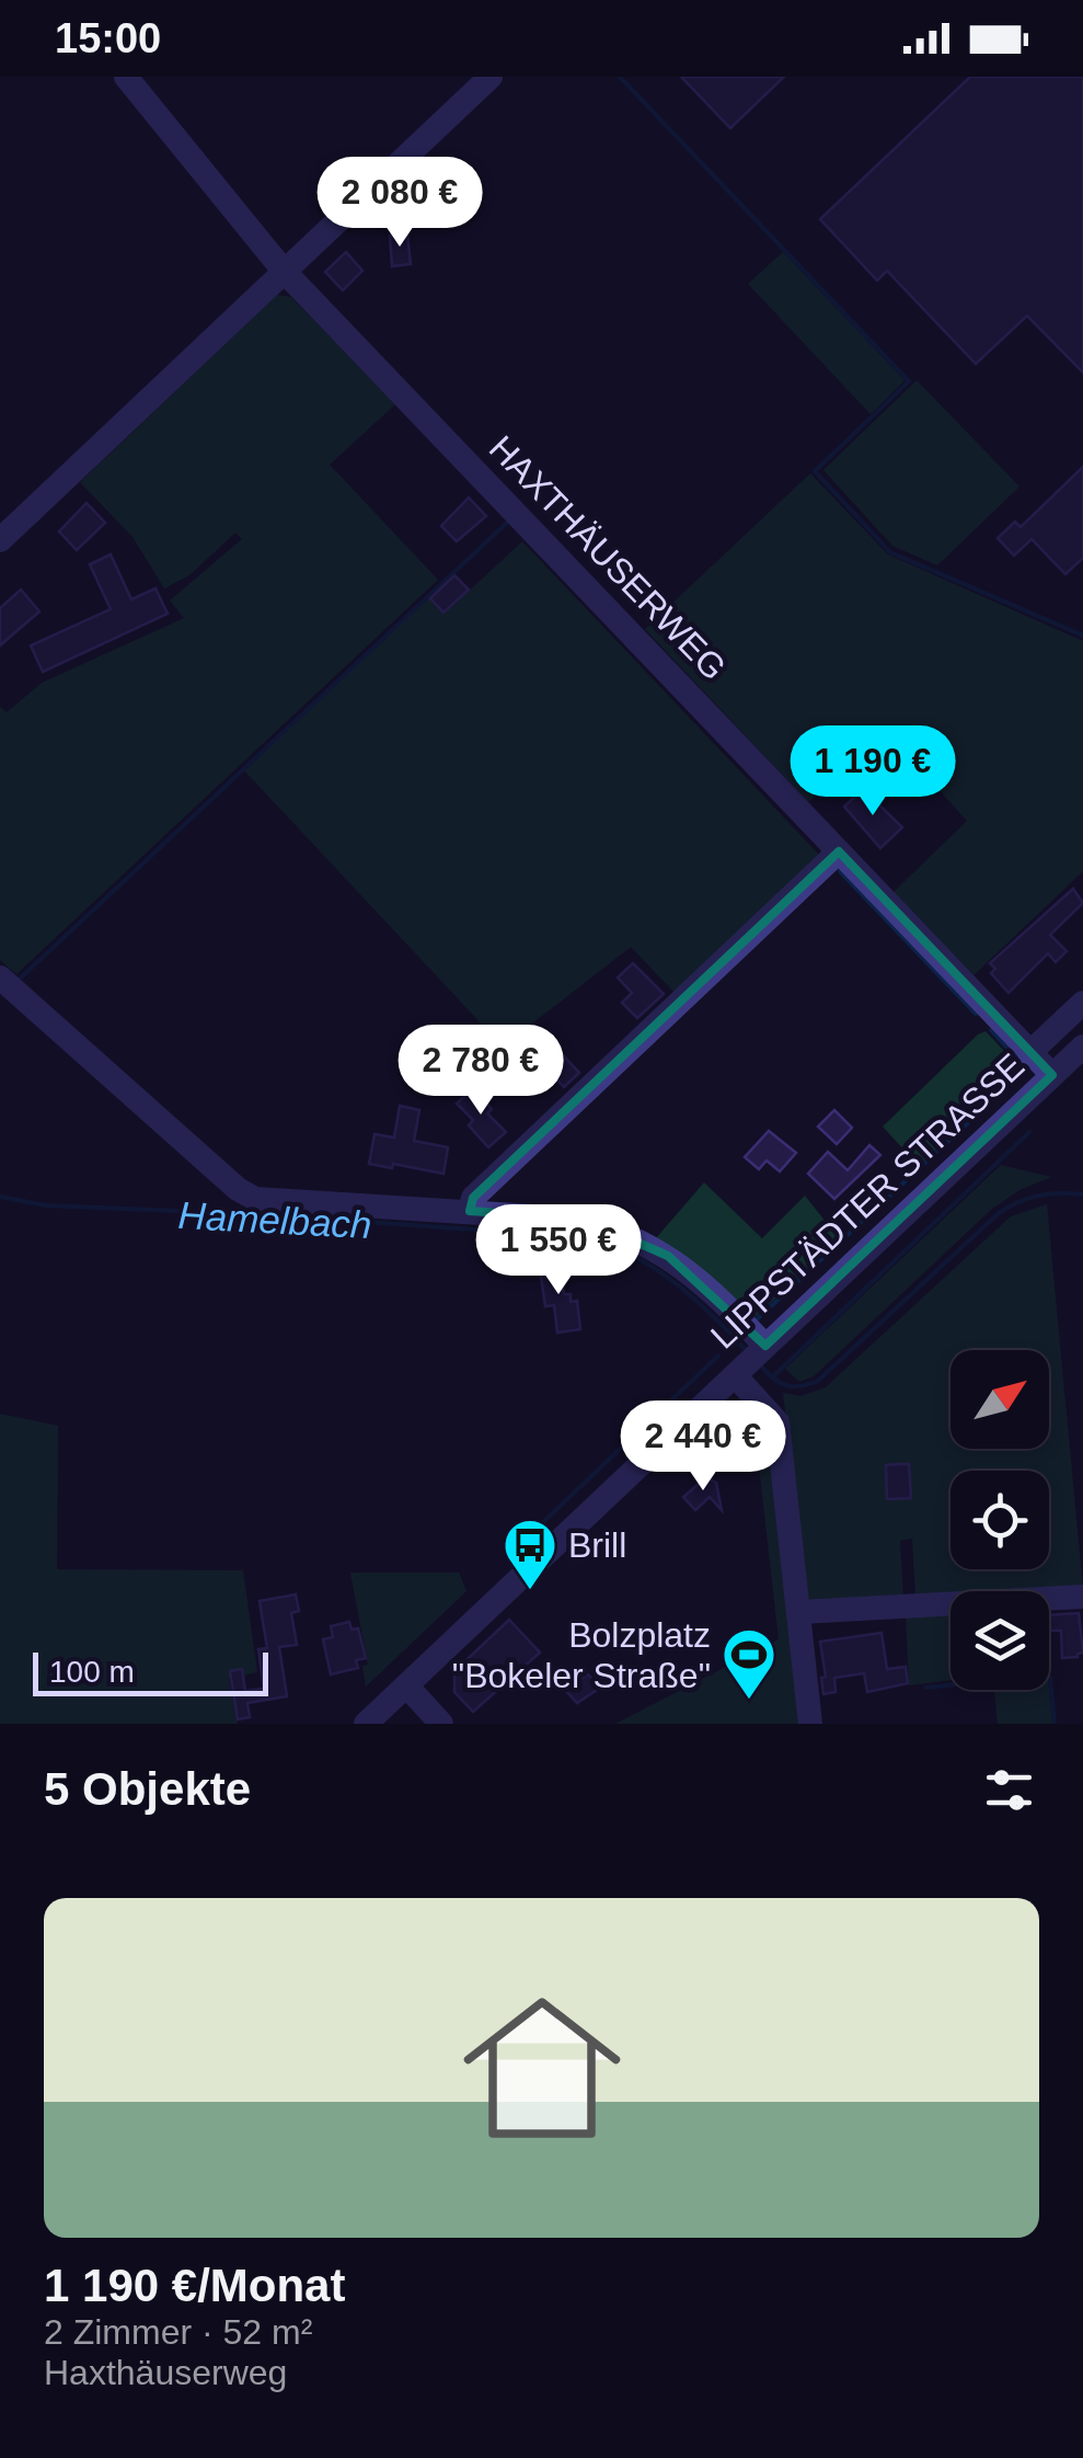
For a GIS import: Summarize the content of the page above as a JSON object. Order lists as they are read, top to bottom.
{
  "streets": {
    "street": ["HAXTHÄUSERWEG", "LIPPSTÄDTER STRASSE"]
  },
  "crossings": [
    ["HAXTHÄUSERWEG", "LIPPSTÄDTER STRASSE"]
  ],
  "water": ["Hamelbach"],
  "places": {
    "bus stop": ["Brill"],
    "sports": ["Bolzplatz \"Bokeler Straße\""]
  },
  "scale_bar": "100 m",
  "north": "top right",
  "page": {
    "status": "15:00",
    "price": [
      "2 080 €",
      "1 190 €",
      "2 780 €",
      "1 550 €",
      "2 440 €"
    ],
    "scale": "100 m",
    "heading": "5 Objekte",
    "list": [
      {
        "name": "1 190 €/Monat",
        "note": "2 Zimmer · 52 m² · Haxthäuserweg"
      }
    ]
  }
}
